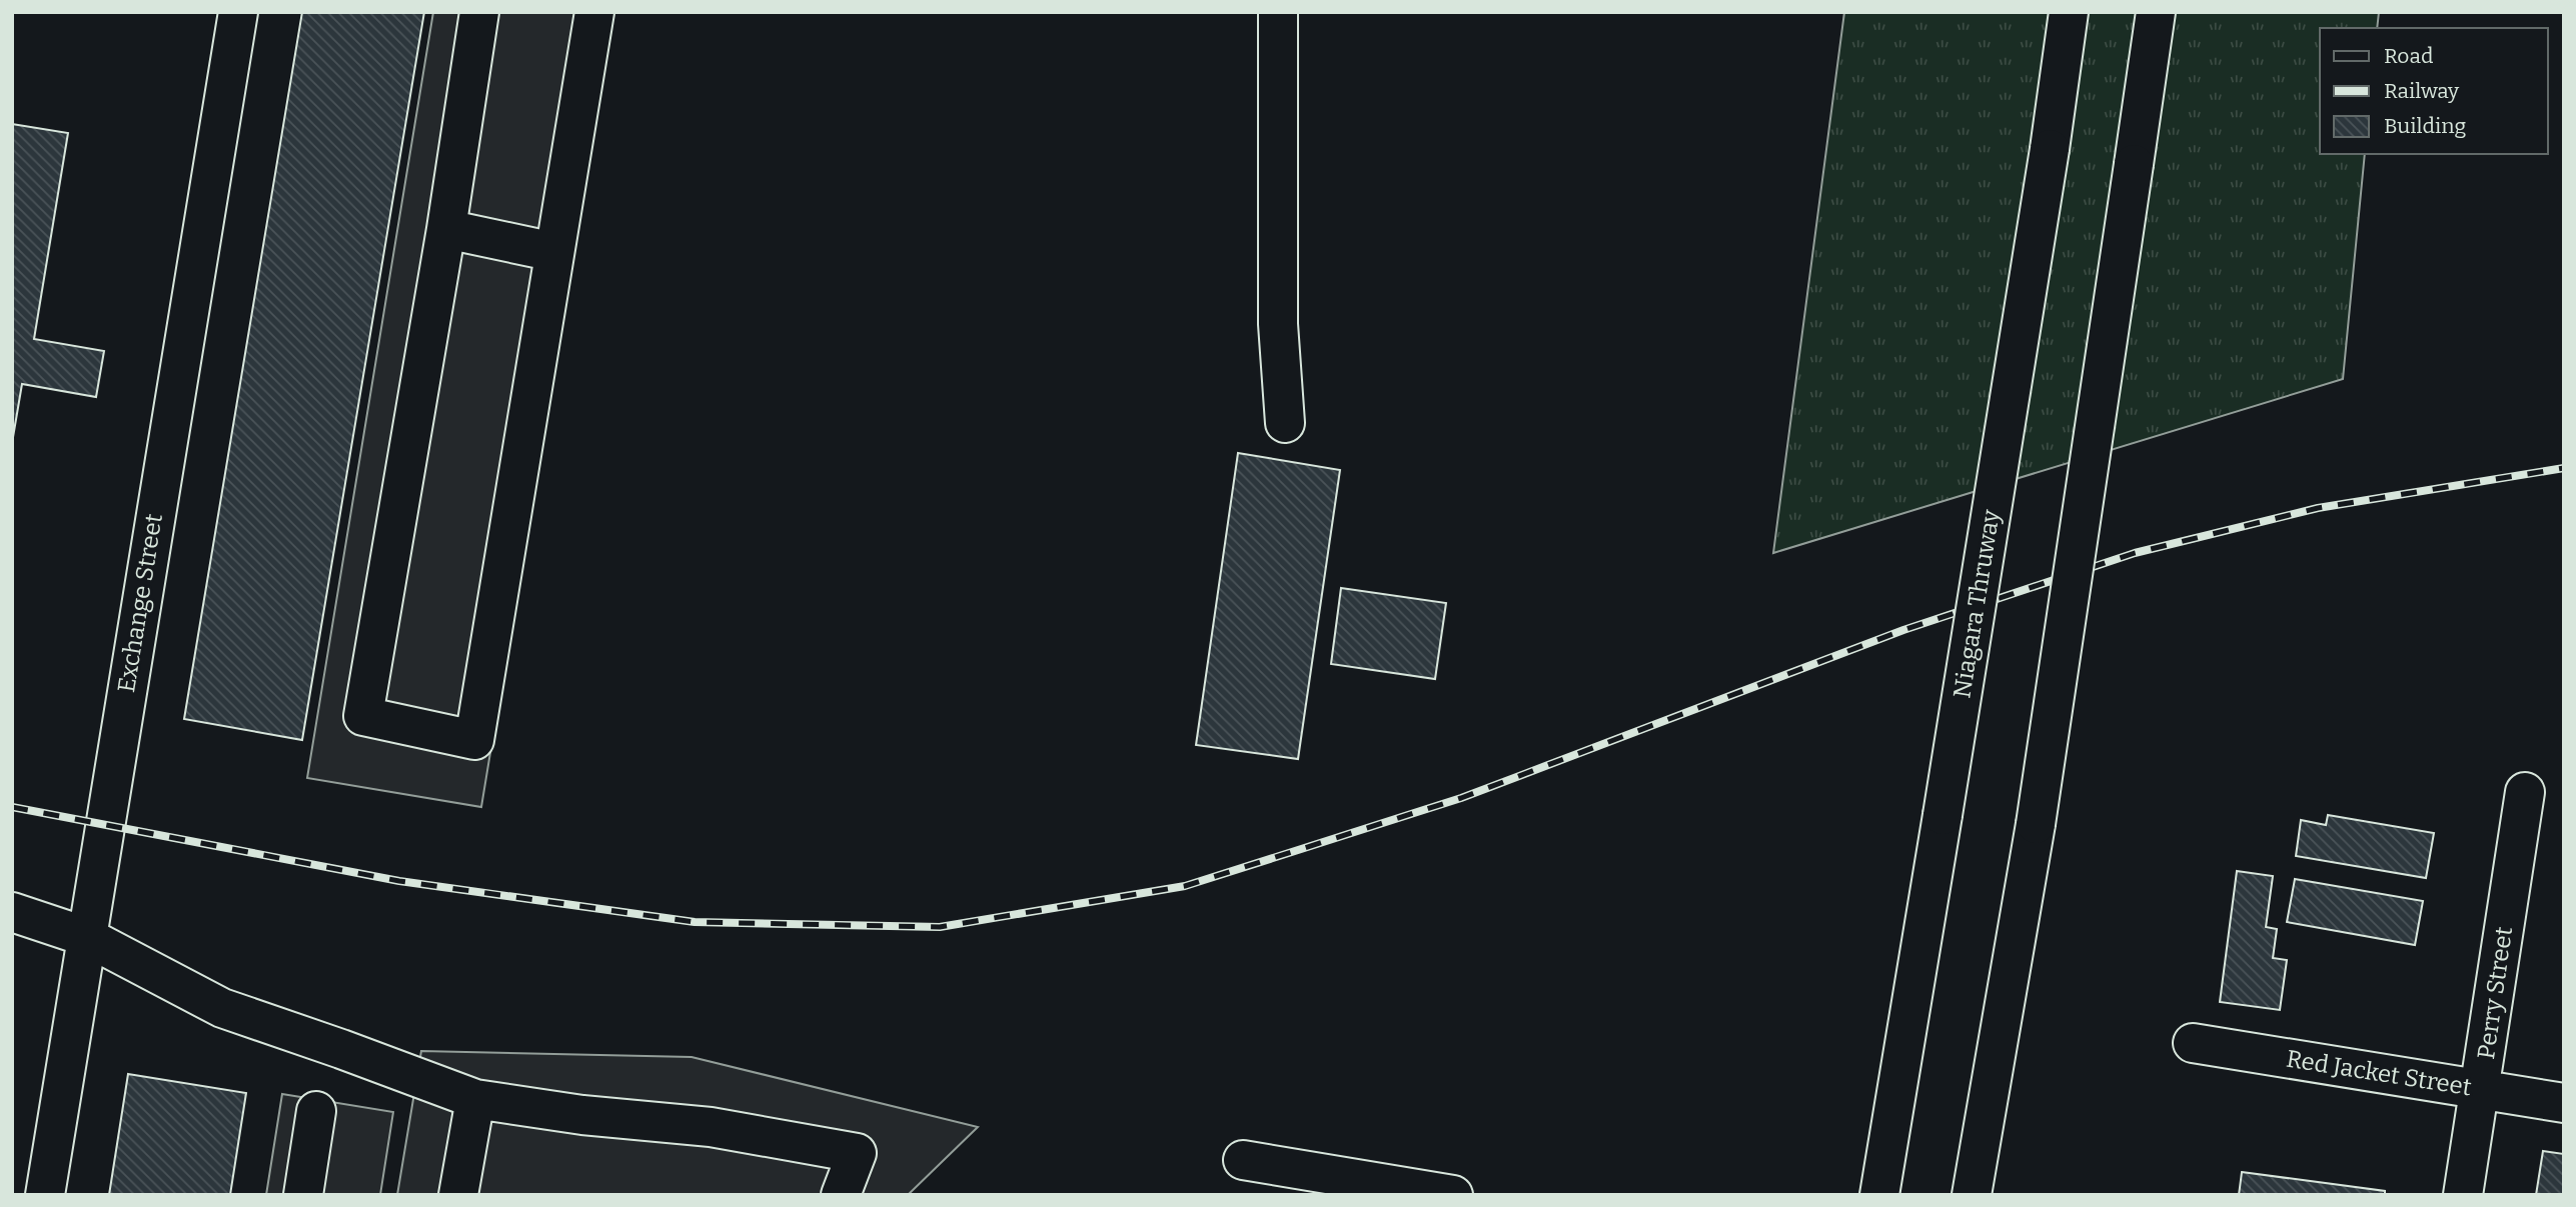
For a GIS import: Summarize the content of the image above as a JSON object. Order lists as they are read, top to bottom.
{
  "streets": {
    "main road": [
      "Exchange Street",
      "Niagara Thruway",
      "Perry Street",
      "Red Jacket Street"
    ]
  },
  "crossings": [
    ["Perry Street", "Red Jacket Street"]
  ],
  "legend": ["Road", "Railway", "Building"]
}
